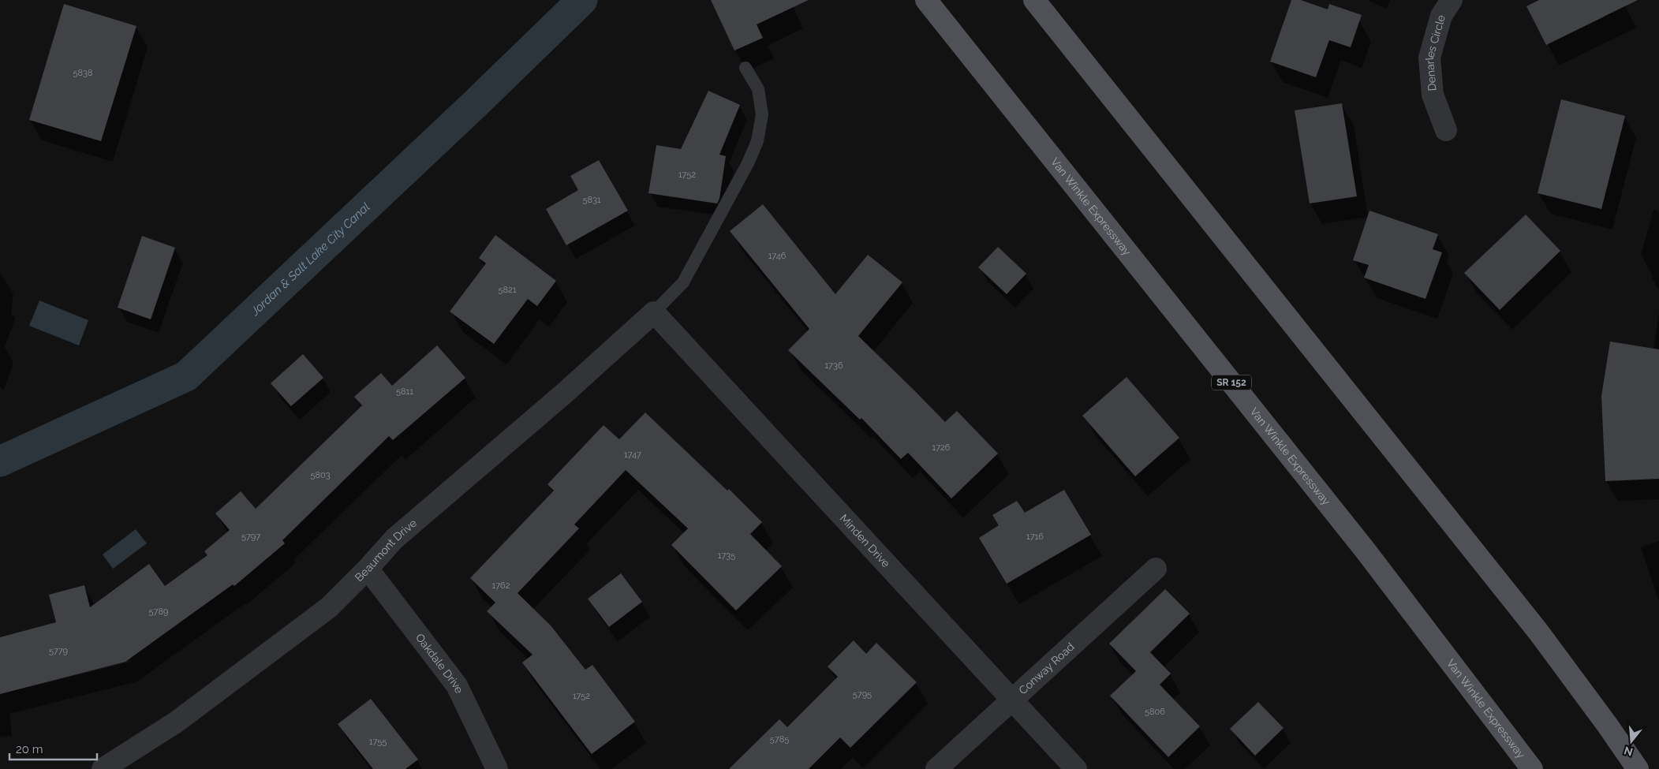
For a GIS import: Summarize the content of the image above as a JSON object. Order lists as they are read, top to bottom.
{
  "streets": {
    "main road": ["Van Winkle Expressway", "SR 152"],
    "street": [
      "Denarles Circle",
      "Minden Drive",
      "Beaumont Drive",
      "Oakdale Drive",
      "Conway Road"
    ]
  },
  "crossings": [
    ["Minden Drive", "Beaumont Drive"],
    ["Minden Drive", "Conway Road"],
    ["Beaumont Drive", "Oakdale Drive"]
  ],
  "water": ["Jordan & Salt Lake City Canal"],
  "house_numbers": [
    "5838",
    "1752",
    "5831",
    "1746",
    "5821",
    "1736",
    "5811",
    "1726",
    "1747",
    "5803",
    "5797",
    "1716",
    "1735",
    "1762",
    "5789",
    "5779",
    "5795",
    "1752",
    "5806",
    "5785",
    "1755"
  ],
  "scale_bar": "20 m",
  "north": "bottom"
}
